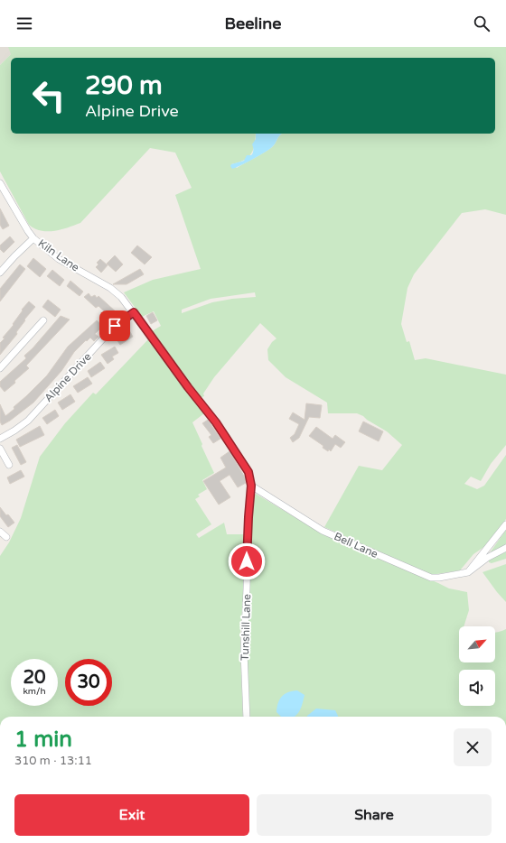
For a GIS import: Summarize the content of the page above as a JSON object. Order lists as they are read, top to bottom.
{
  "streets": {
    "street": [
      "Kiln Lane",
      "Alpine Drive",
      "Bell Lane",
      "Tunshill Lane"
    ]
  },
  "crossings": [
    ["Kiln Lane", "Alpine Drive"],
    ["Kiln Lane", "Tunshill Lane"],
    ["Alpine Drive", "Tunshill Lane"],
    ["Bell Lane", "Tunshill Lane"]
  ],
  "north": "top right",
  "page": {
    "header": "Beeline",
    "turn": ["290 m", "Alpine Drive"],
    "speed": "20 km/h",
    "limit": "30",
    "heading": ["1 min", "310 m · 13:11"],
    "buttons": ["Exit", "Share"]
  }
}
